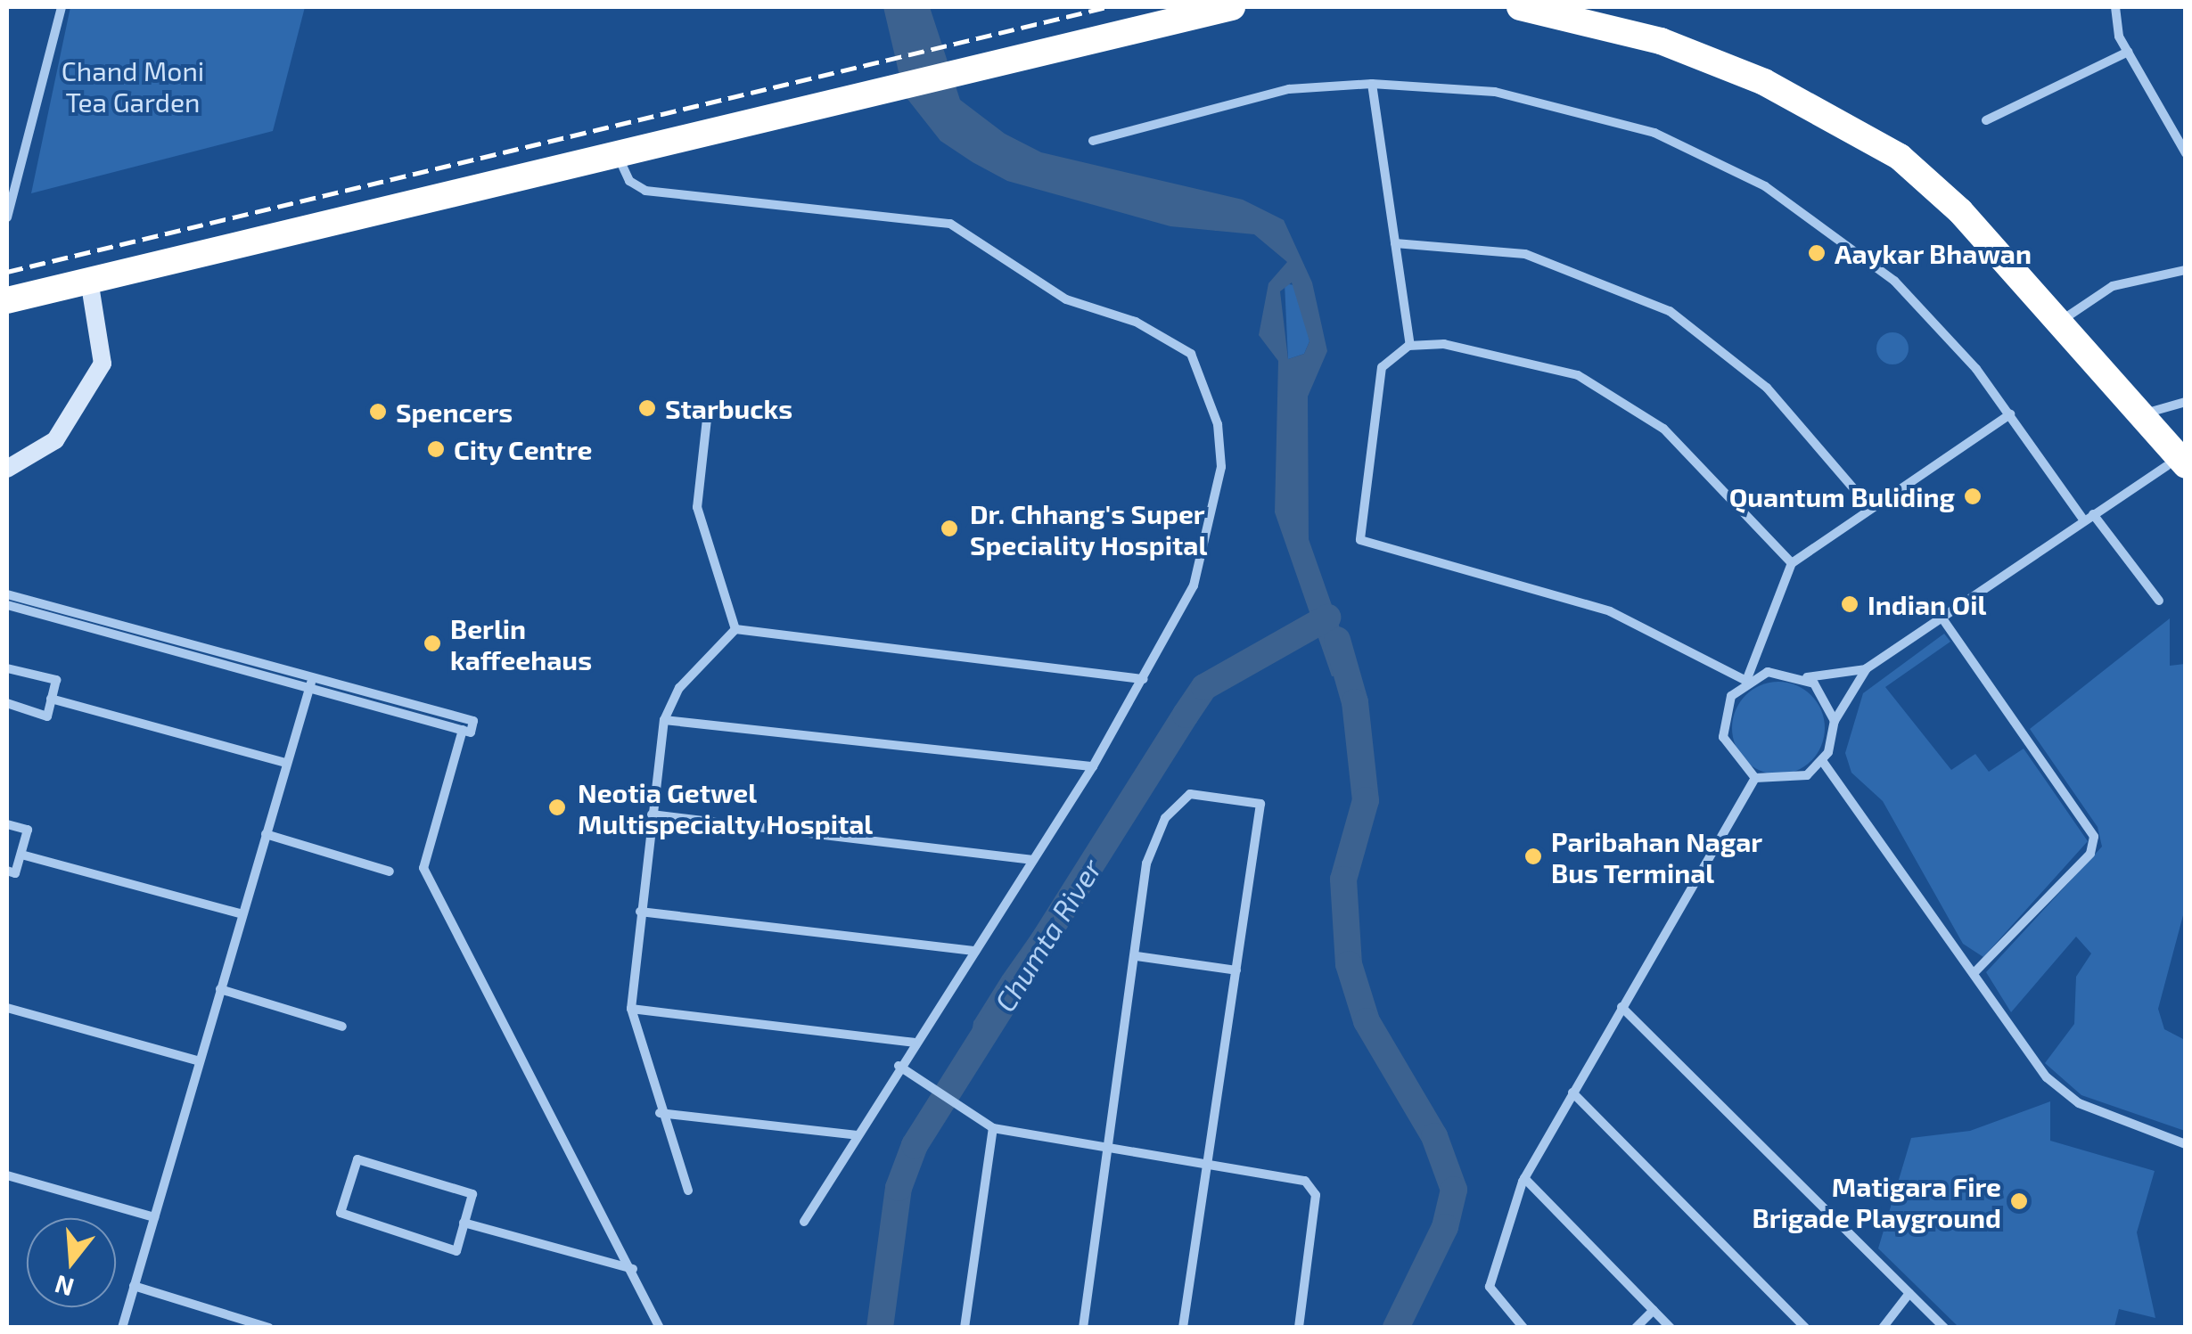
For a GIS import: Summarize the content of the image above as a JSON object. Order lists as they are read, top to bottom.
{
  "water": ["Chumta River"],
  "parks": ["Chand Moni Tea Garden"],
  "places": [
    "Aaykar Bhawan",
    "Starbucks",
    "Spencers",
    "City Centre",
    "Quantum Buliding",
    "Dr. Chhang's Super Speciality Hospital",
    "Indian Oil",
    "Berlin kaffeehaus",
    "Neotia Getwel Multispecialty Hospital",
    "Paribahan Nagar Bus Terminal",
    "Matigara Fire Brigade Playground"
  ],
  "north": "bottom"
}
